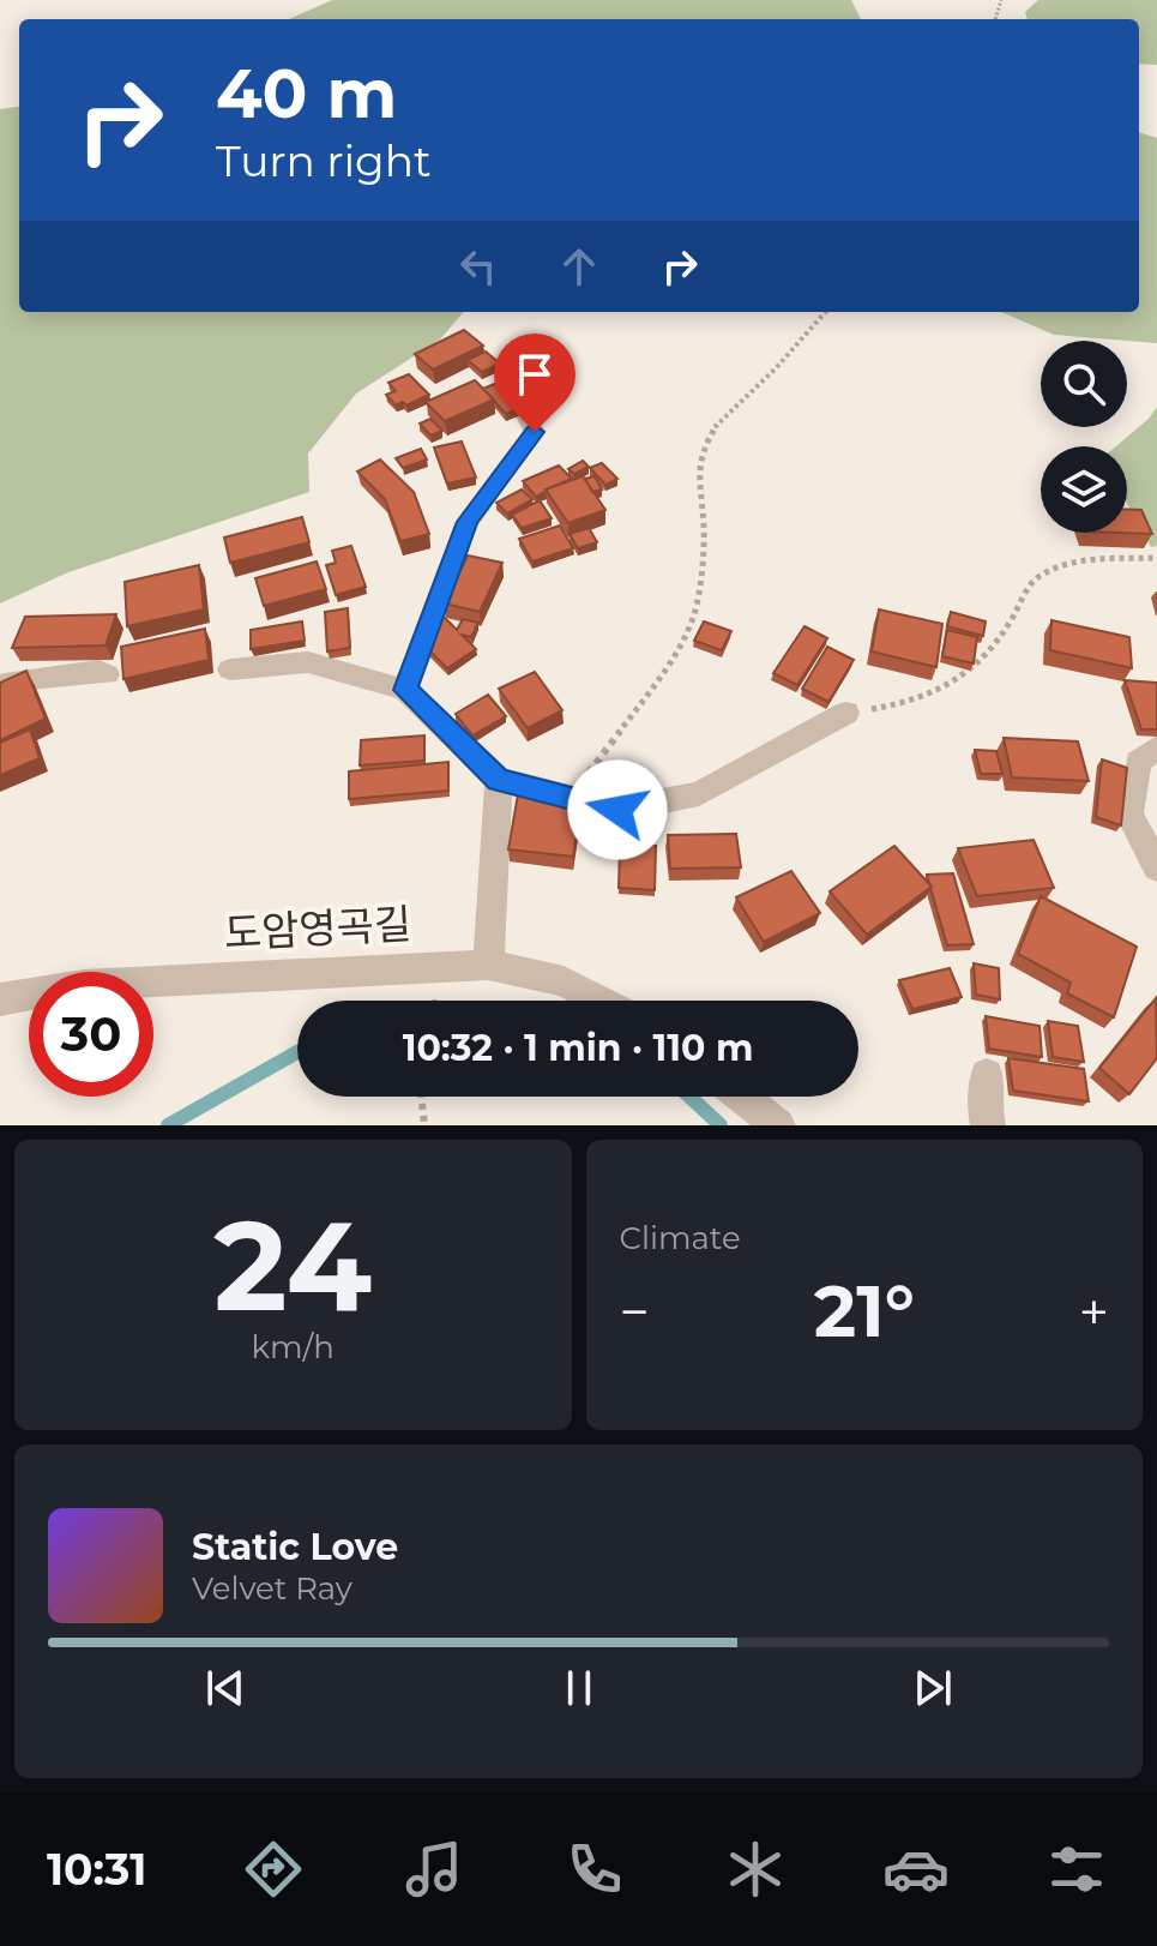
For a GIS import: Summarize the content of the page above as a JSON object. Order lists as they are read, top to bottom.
{
  "streets": {
    "street": ["도암영곡길"]
  },
  "page": {
    "turn": ["40 m", "Turn right"],
    "limit": "30",
    "trip": "10:32 · 1 min · 110 m",
    "tile": [
      ["24", "km/h"],
      "Climate"
    ],
    "heat": ["−", "21°", "+"],
    "song": ["Static Love", "Velvet Ray"],
    "tabs": "10:31"
  }
}
